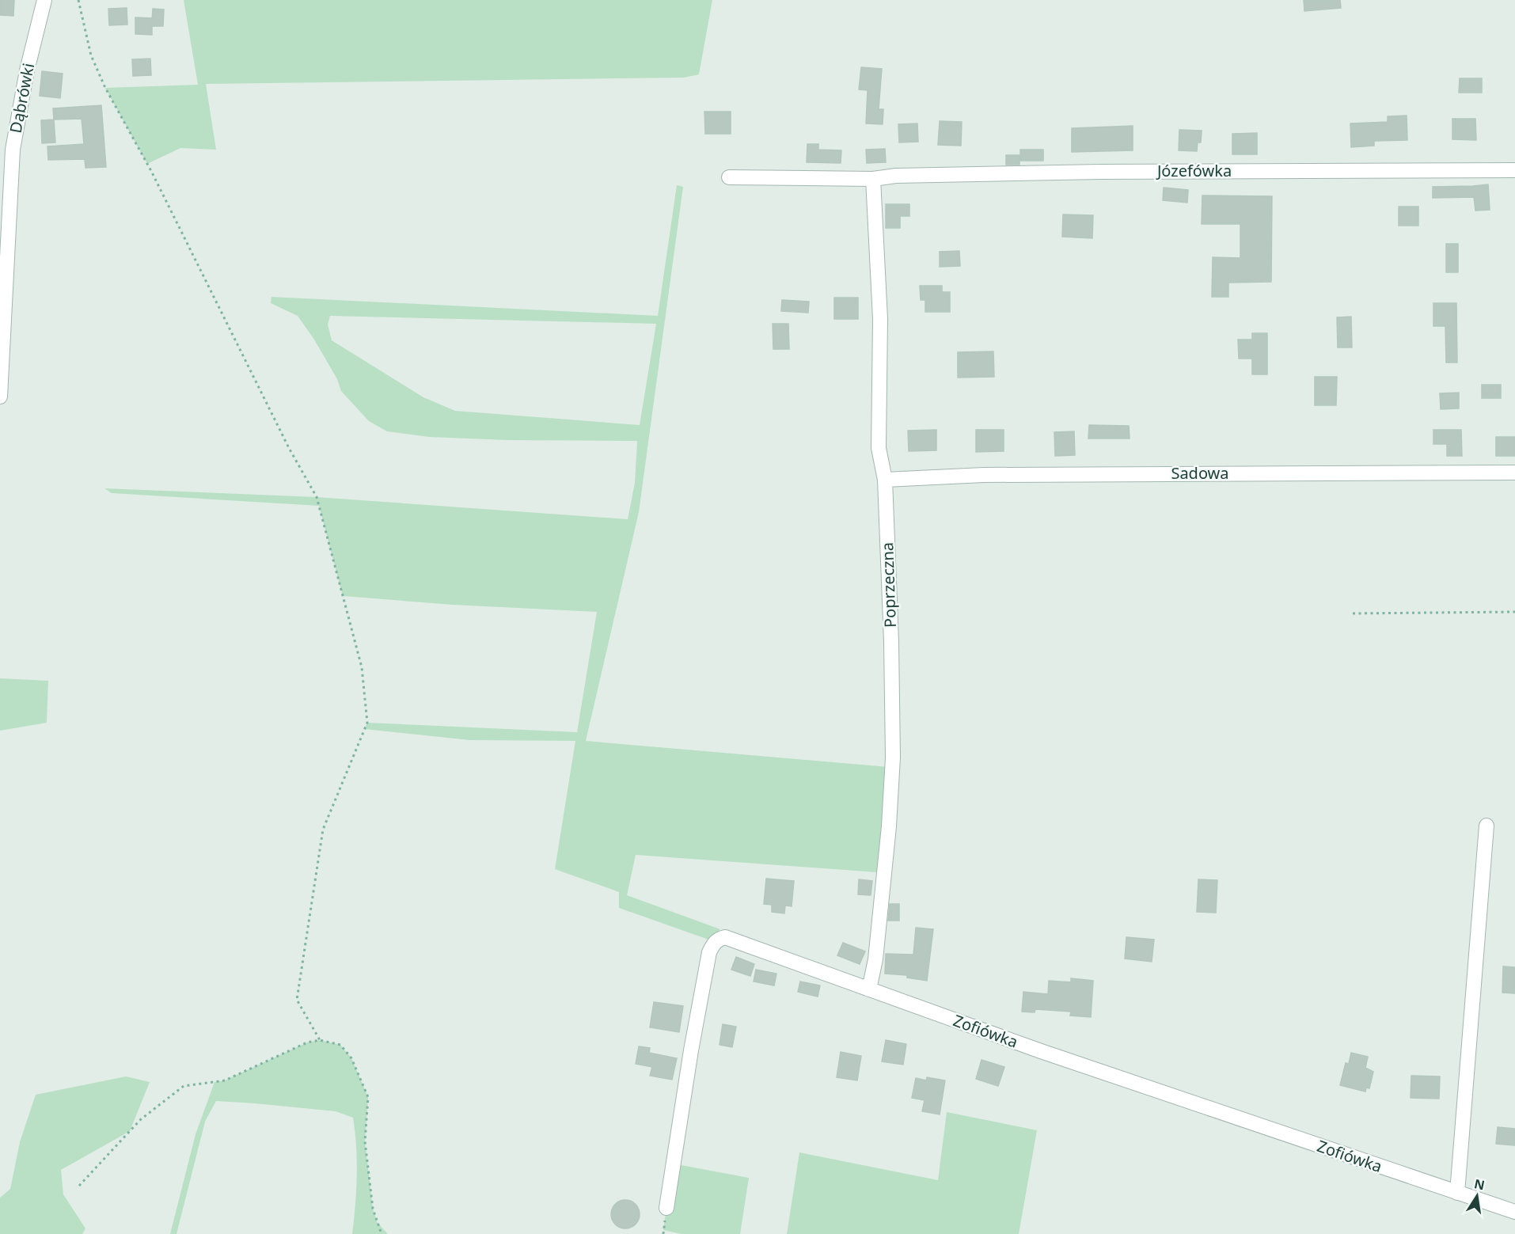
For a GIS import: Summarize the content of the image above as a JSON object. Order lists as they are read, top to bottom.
{
  "streets": {
    "street": [
      "Dąbrówki",
      "Józefówka",
      "Sadowa",
      "Poprzeczna",
      "Zofiówka"
    ]
  },
  "crossings": [
    ["Józefówka", "Poprzeczna"],
    ["Sadowa", "Poprzeczna"],
    ["Poprzeczna", "Zofiówka"]
  ],
  "north": "top"
}
